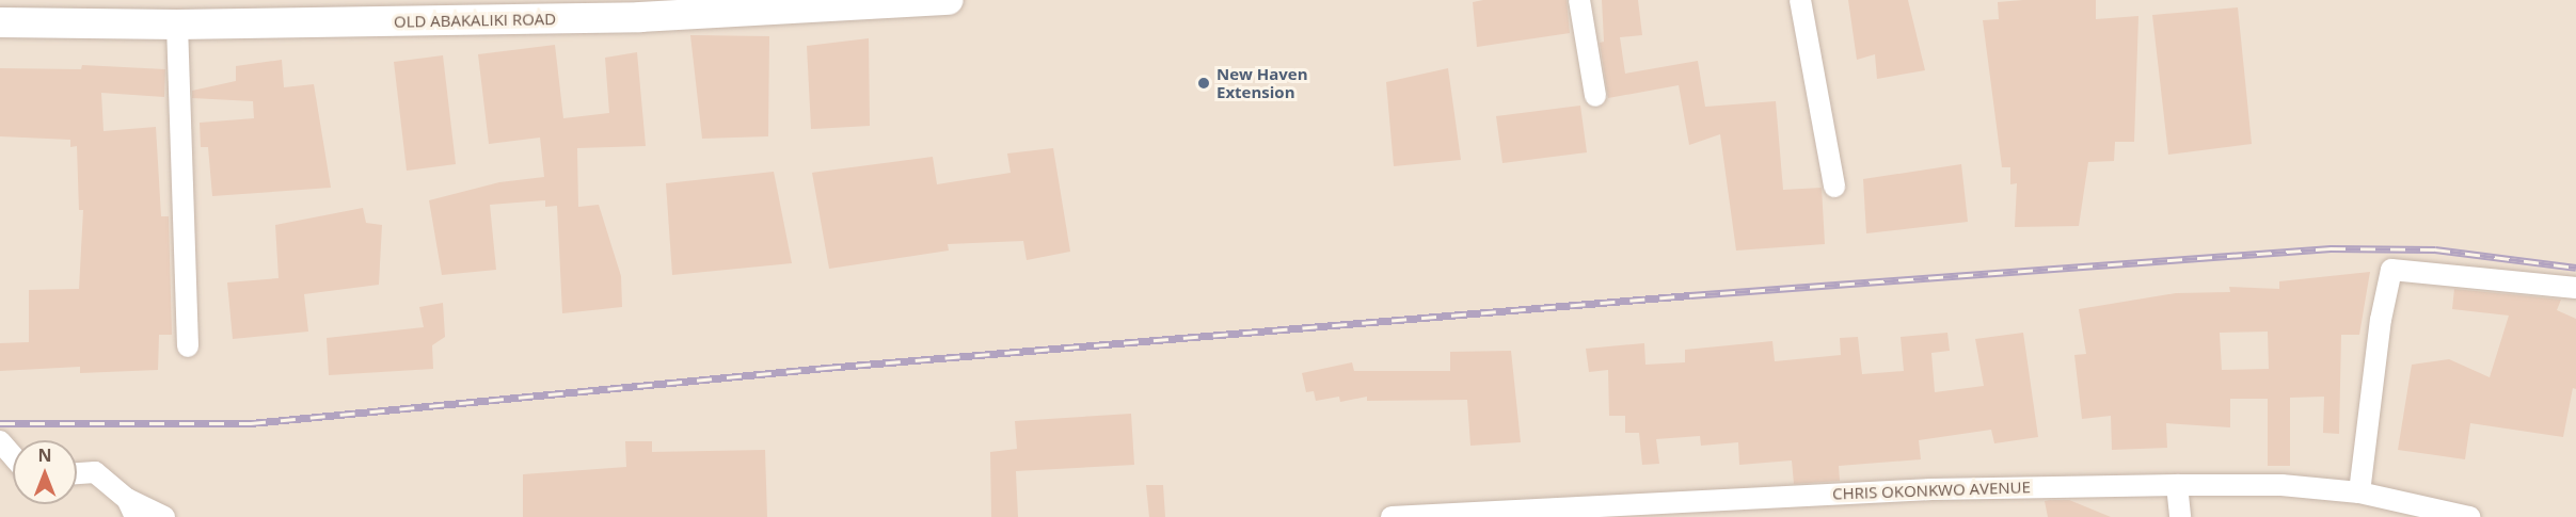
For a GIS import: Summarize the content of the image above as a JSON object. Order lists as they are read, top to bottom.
{
  "streets": {
    "main road": ["OLD ABAKALIKI ROAD"],
    "street": ["CHRIS OKONKWO AVENUE"]
  },
  "places": ["New Haven Extension"],
  "north": "top"
}
